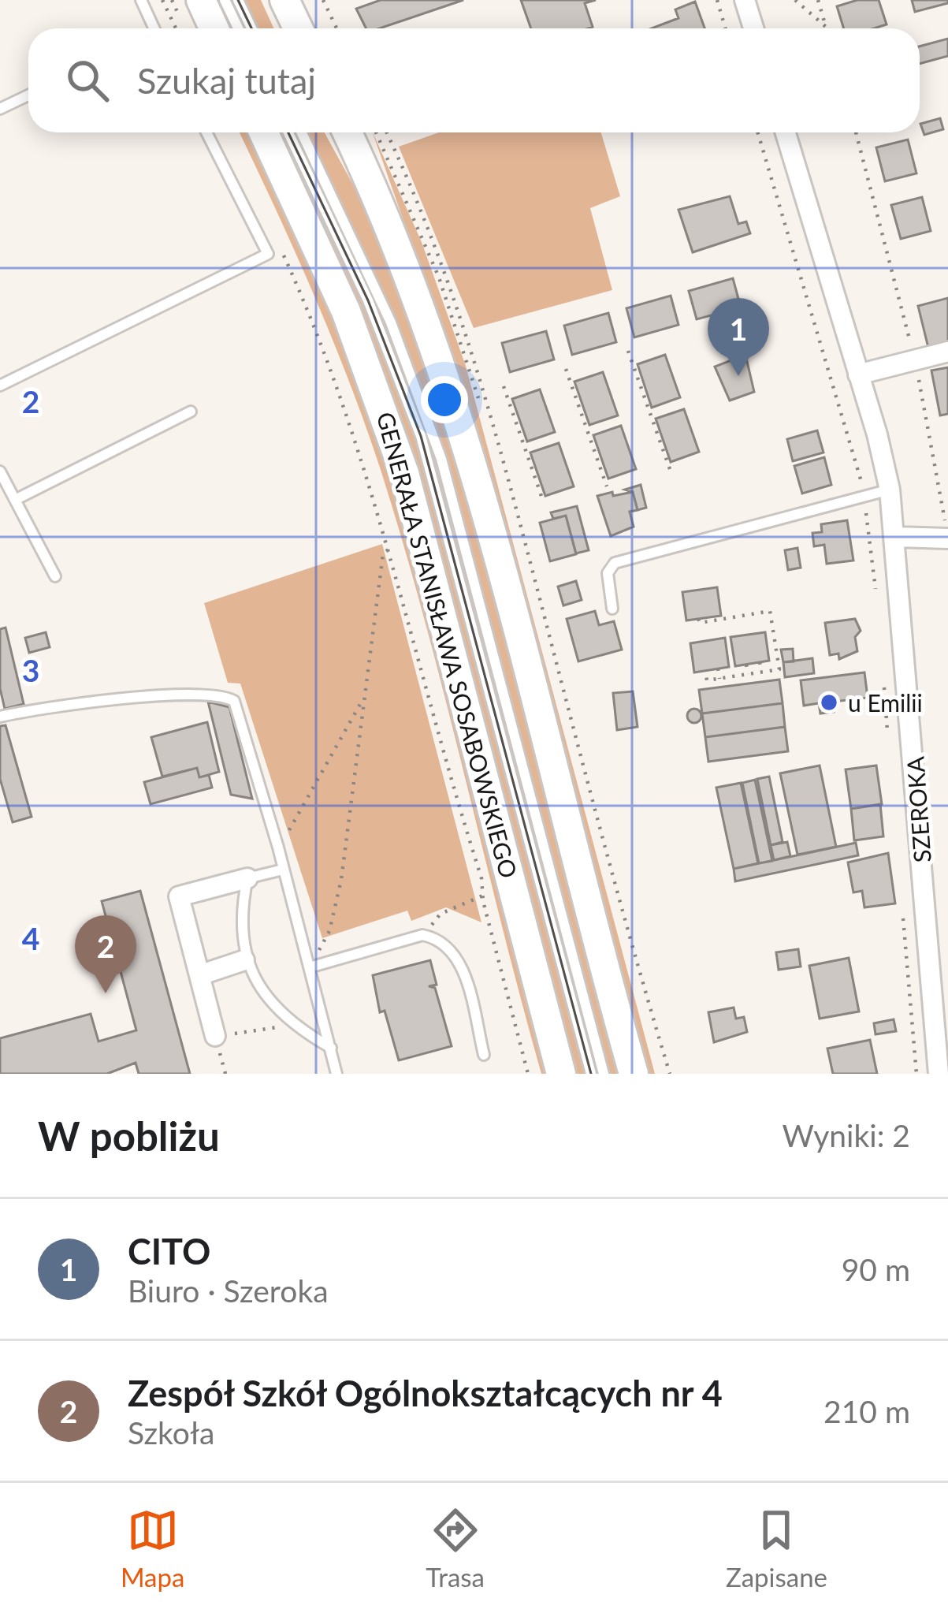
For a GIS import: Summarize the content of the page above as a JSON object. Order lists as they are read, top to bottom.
{
  "streets": {
    "main road": ["GENERAŁA STANISŁAWA SOSABOWSKIEGO"],
    "street": ["SZEROKA"]
  },
  "places": ["u Emilii"],
  "page": {
    "search": "Szukaj tutaj",
    "pins": ["1", "2"],
    "heading": ["W pobliżu", "Wyniki: 2"],
    "list": [
      {
        "mark": "1",
        "name": "CITO",
        "note": "Biuro · Szeroka",
        "value": "90 m"
      },
      {
        "mark": "2",
        "name": "Zespół Szkół Ogólnokształcących nr 4",
        "note": "Szkoła",
        "value": "210 m"
      }
    ],
    "nav": ["Mapa", "Trasa", "Zapisane"]
  },
  "grid": {
    "rows": ["2", "3", "4"]
  }
}
